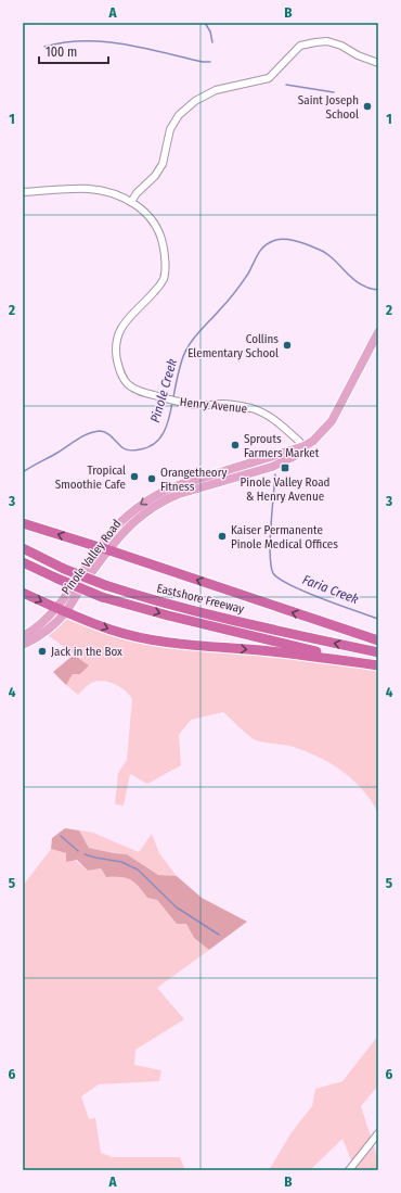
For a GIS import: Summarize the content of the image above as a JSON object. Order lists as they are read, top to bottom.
{
  "streets": {
    "highway": ["Eastshore Freeway"],
    "main road": ["Pinole Valley Road"],
    "street": ["Henry Avenue"]
  },
  "crossings": [
    ["Henry Avenue", "Pinole Valley Road"]
  ],
  "water": ["Pinole Creek", "Faria Creek"],
  "places": {
    "other": [
      "Saint Joseph School",
      "Collins Elementary School",
      "Sprouts Farmers Market",
      "Tropical Smoothie Cafe",
      "Orangetheory Fitness",
      "Kaiser Permanente Pinole Medical Offices",
      "Jack in the Box"
    ],
    "transit": ["Pinole Valley Road & Henry Avenue"]
  },
  "scale_bar": "100 m",
  "grid": {
    "columns": ["A", "B"],
    "rows": [
      "1",
      "2",
      "3",
      "4",
      "5",
      "6"
    ]
  }
}
